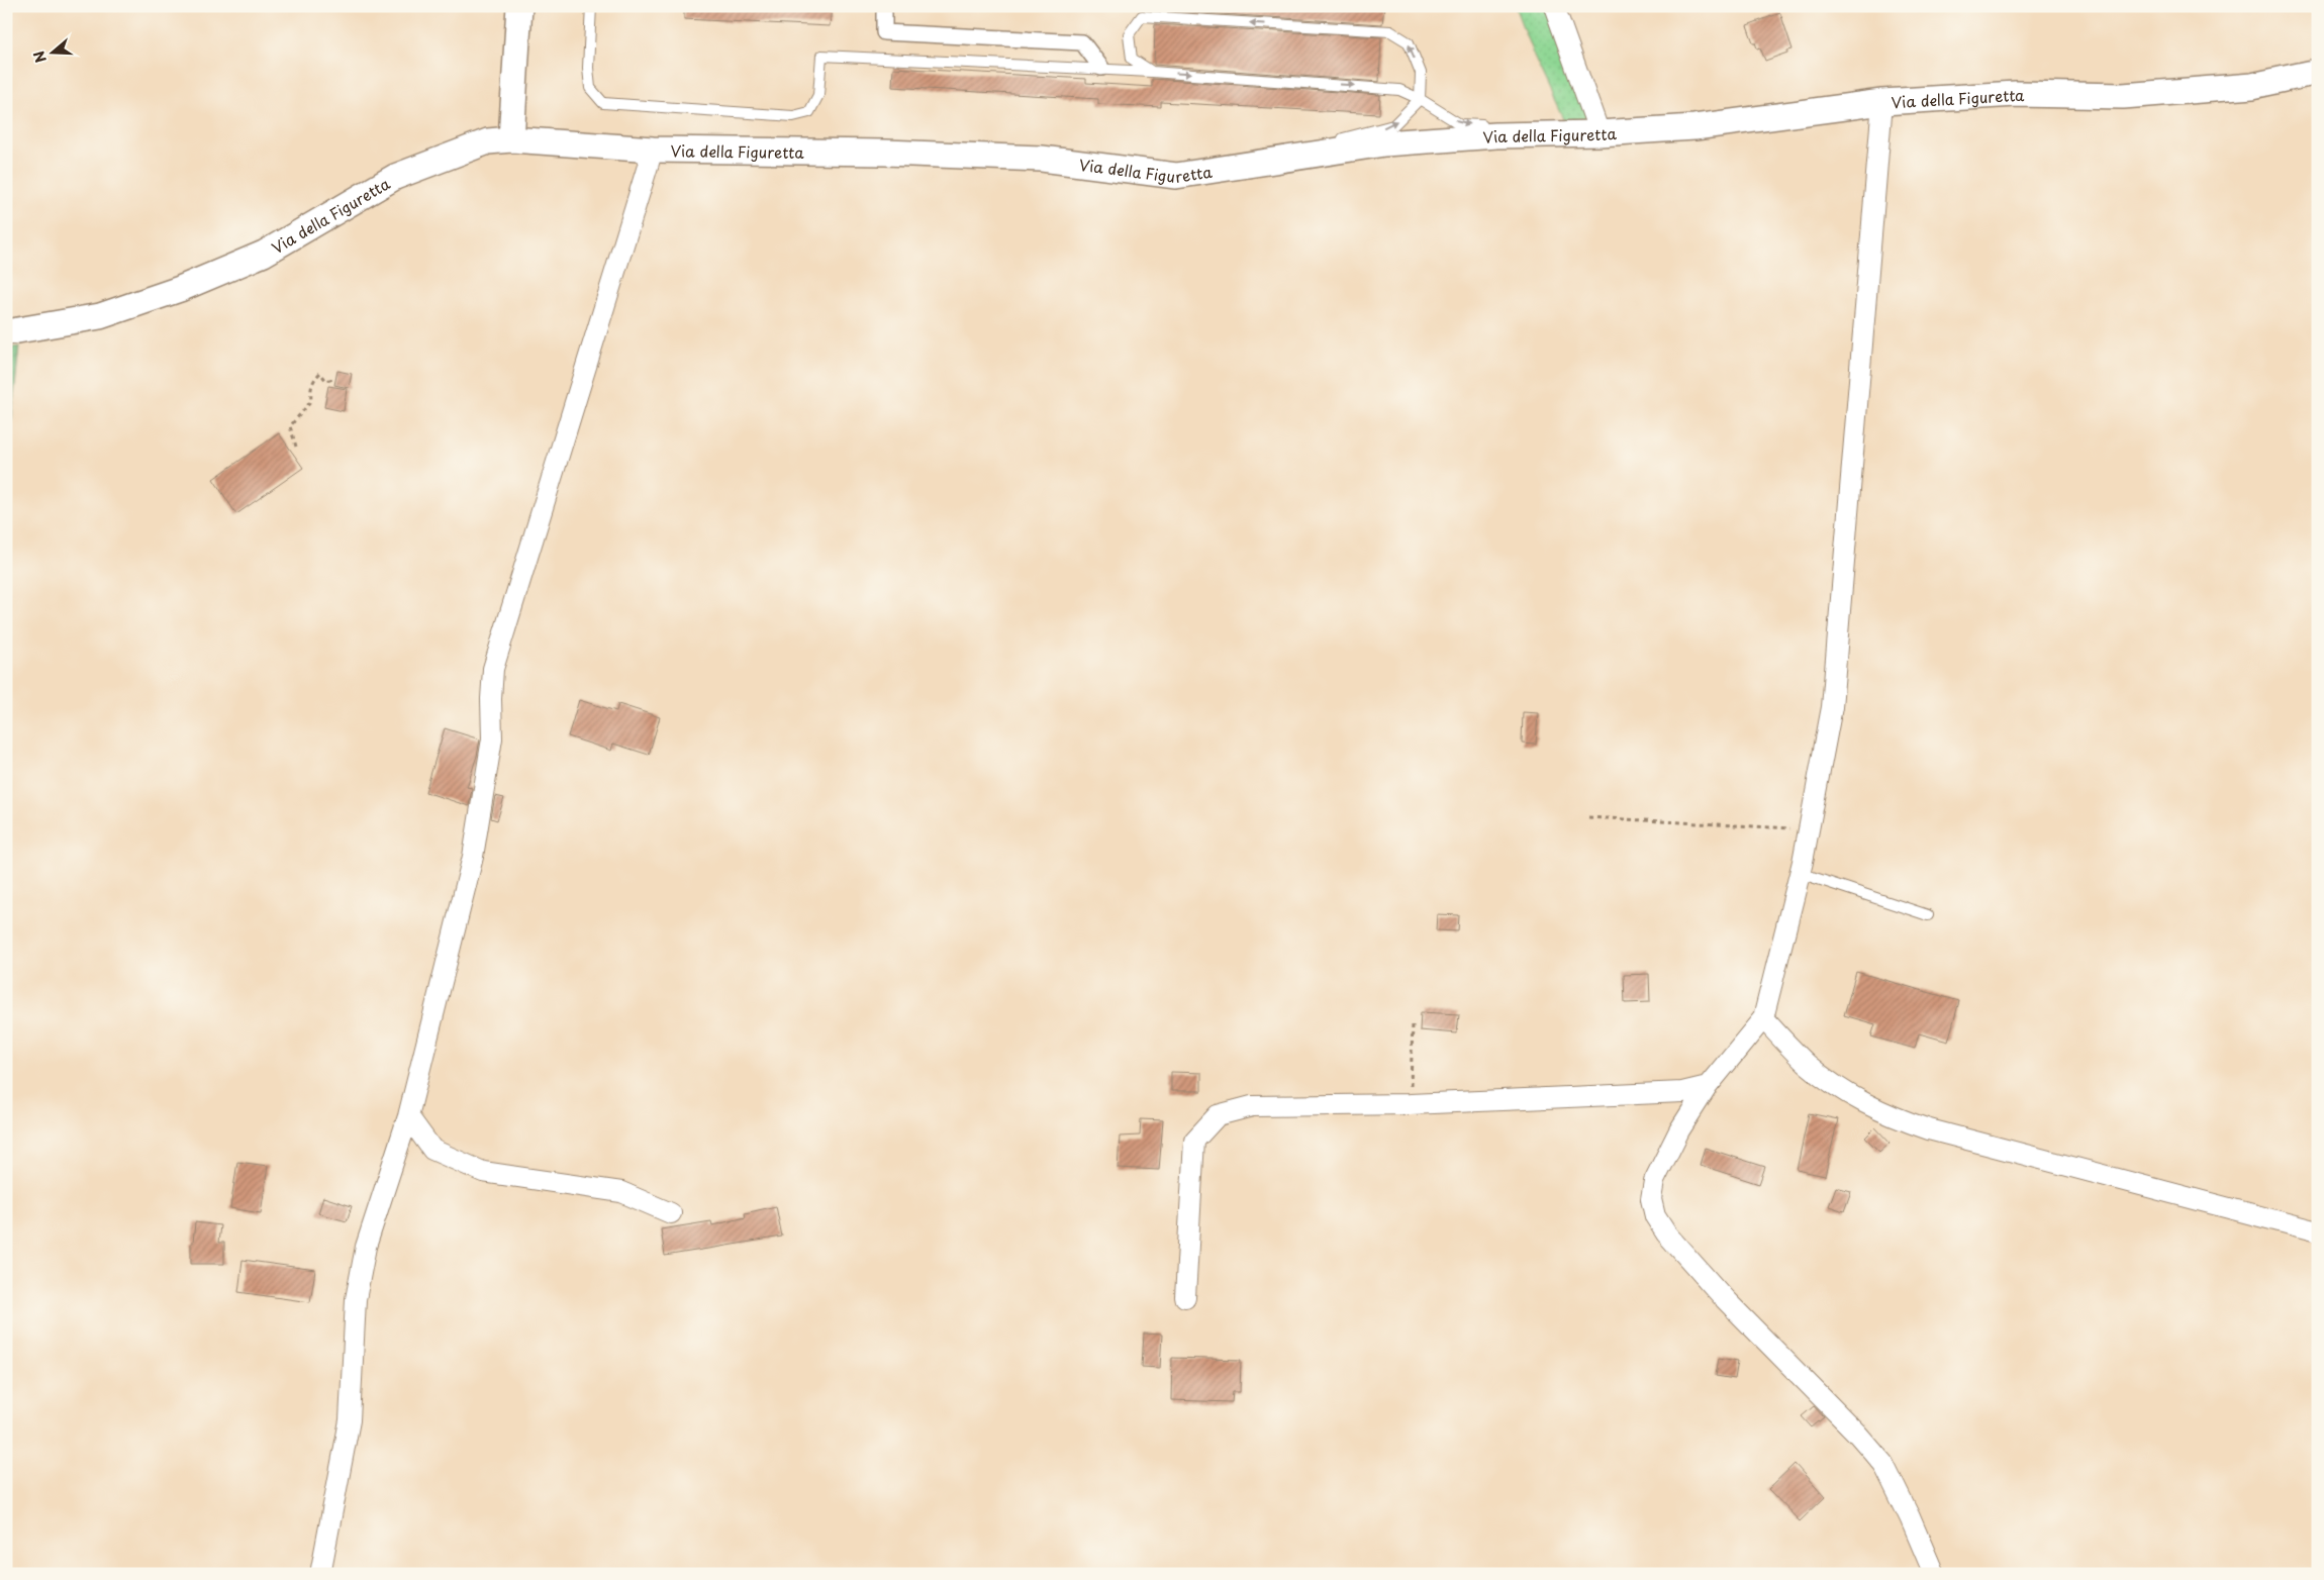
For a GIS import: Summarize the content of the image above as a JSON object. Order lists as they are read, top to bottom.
{
  "streets": {
    "street": ["Via della Figuretta"]
  },
  "north": "left"
}
